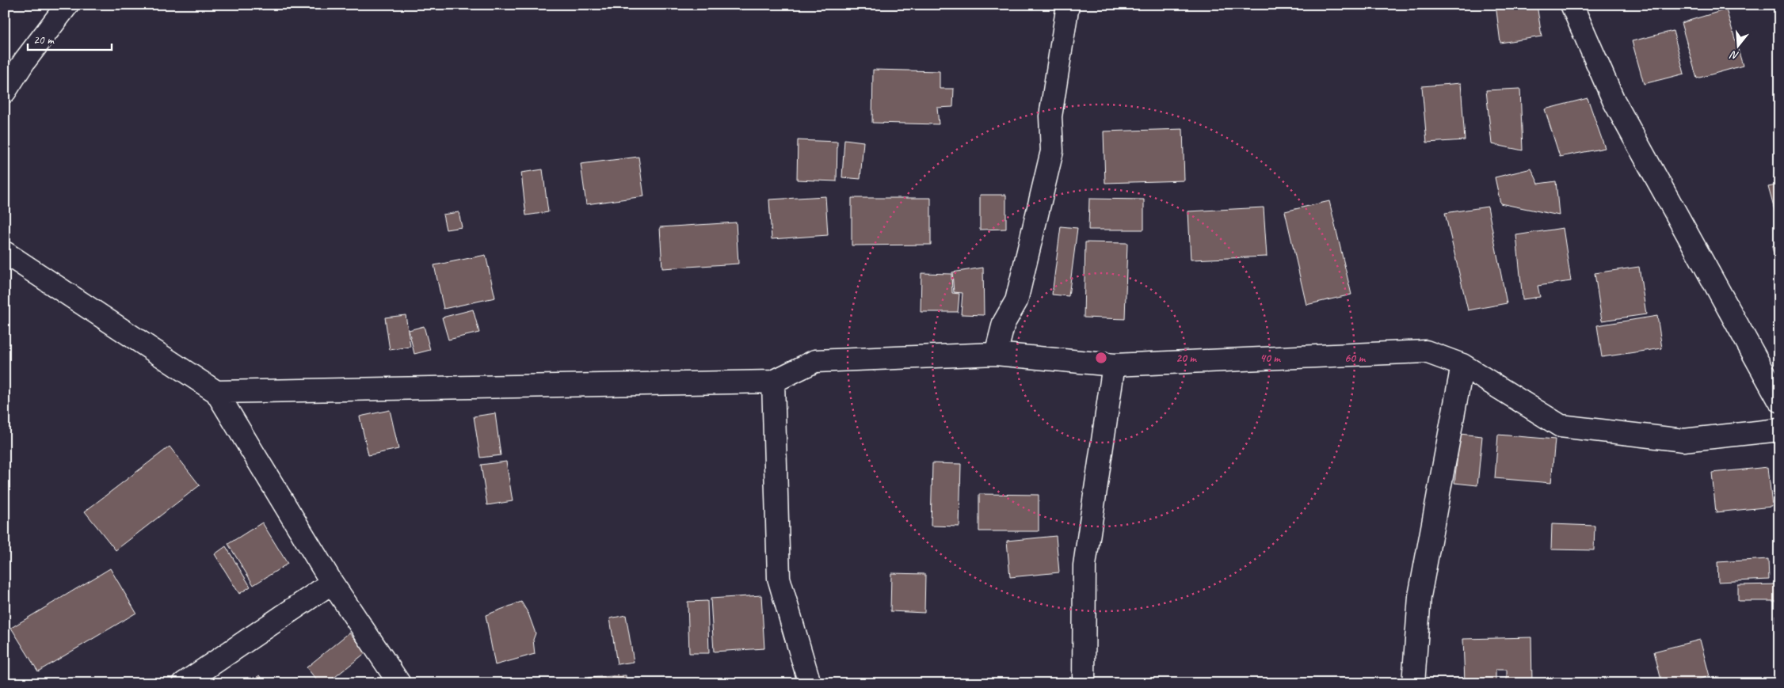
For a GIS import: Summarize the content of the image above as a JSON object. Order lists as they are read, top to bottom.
{
  "scale_bar": "20 m",
  "north": "bottom",
  "rings": ["20 m", "40 m", "60 m"]
}
